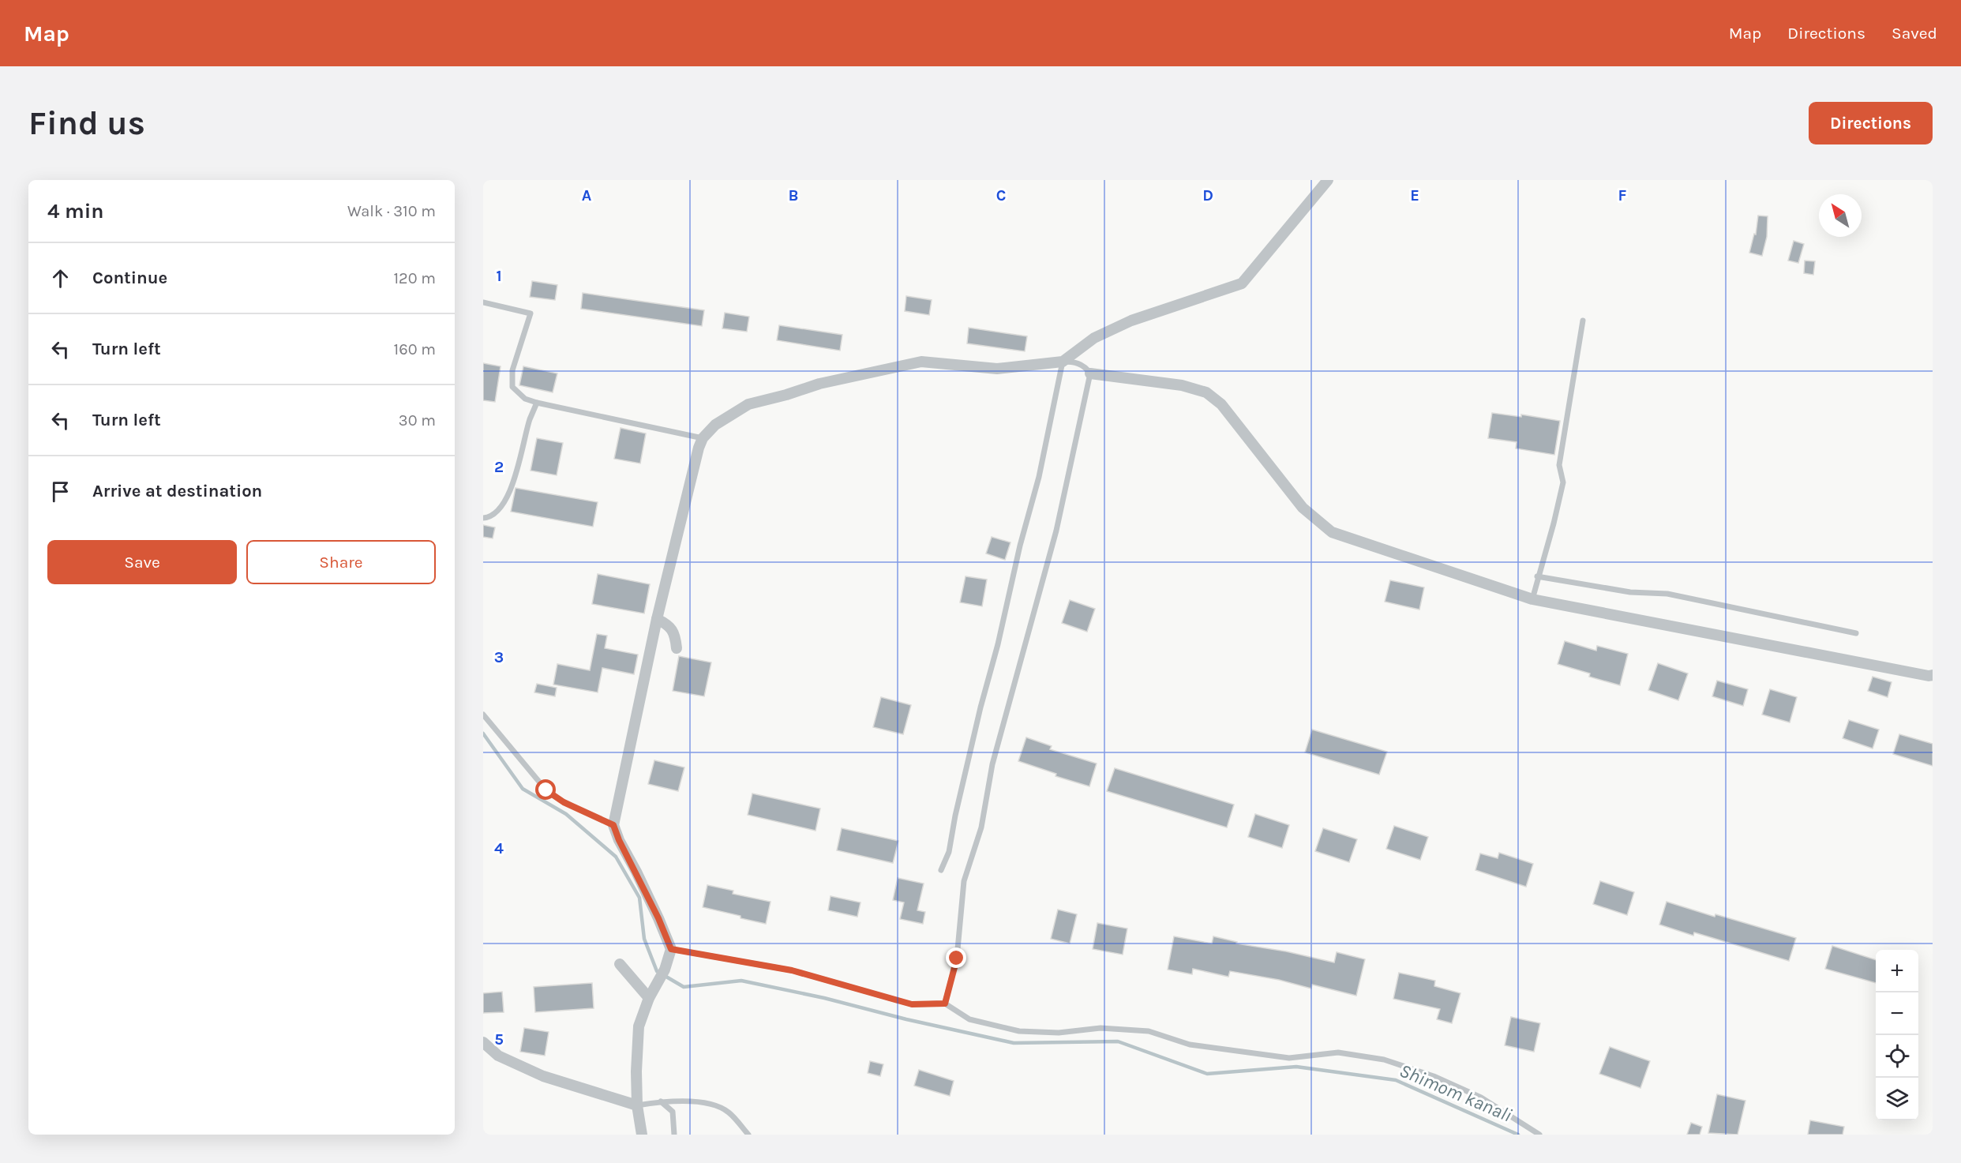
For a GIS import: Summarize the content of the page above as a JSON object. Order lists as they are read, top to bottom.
{
  "water": ["Shimom kanali"],
  "north": "top left",
  "page": {
    "header": "Map",
    "nav": ["Map", "Directions", "Saved"],
    "buttons": [
      "Directions",
      ["Save", "Share"]
    ],
    "title": "Find us",
    "heading": ["4 min", "Walk · 310 m"],
    "list": [
      ["Continue", "120 m"],
      ["Turn left", "160 m"],
      ["Turn left", "30 m"],
      "Arrive at destination"
    ],
    "map_buttons": ["+", "−"]
  },
  "grid": {
    "columns": [
      "A",
      "B",
      "C",
      "D",
      "E",
      "F"
    ],
    "rows": [
      "1",
      "2",
      "3",
      "4",
      "5"
    ]
  }
}
